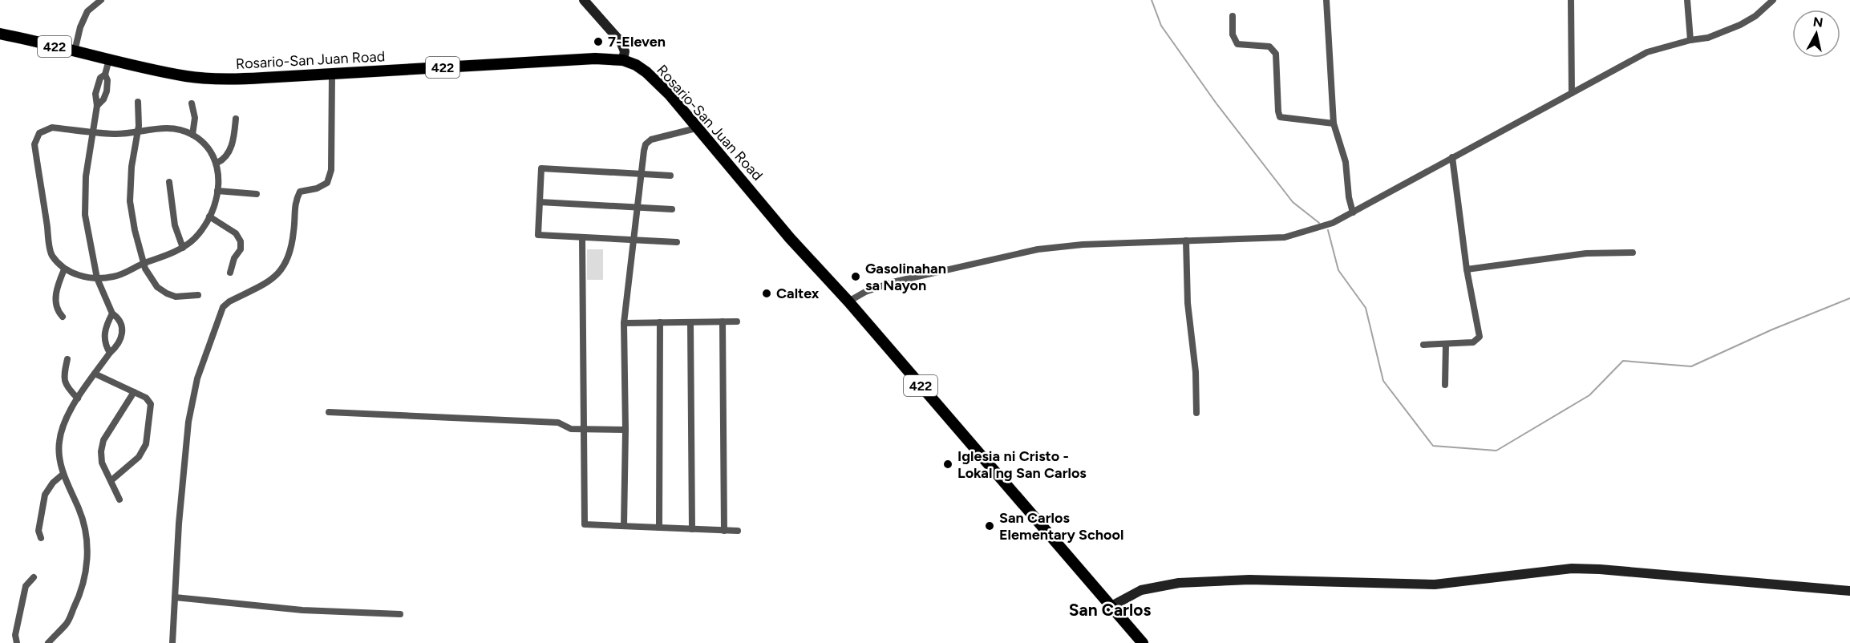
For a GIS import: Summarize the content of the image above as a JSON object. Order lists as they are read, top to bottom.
{
  "streets": {
    "main road": ["422", "Rosario-San Juan Road"]
  },
  "districts": ["San Carlos"],
  "places": [
    "7-Eleven",
    "Gasolinahan sa Nayon",
    "Caltex",
    "Iglesia ni Cristo - Lokal ng San Carlos",
    "San Carlos Elementary School"
  ],
  "north": "top"
}
